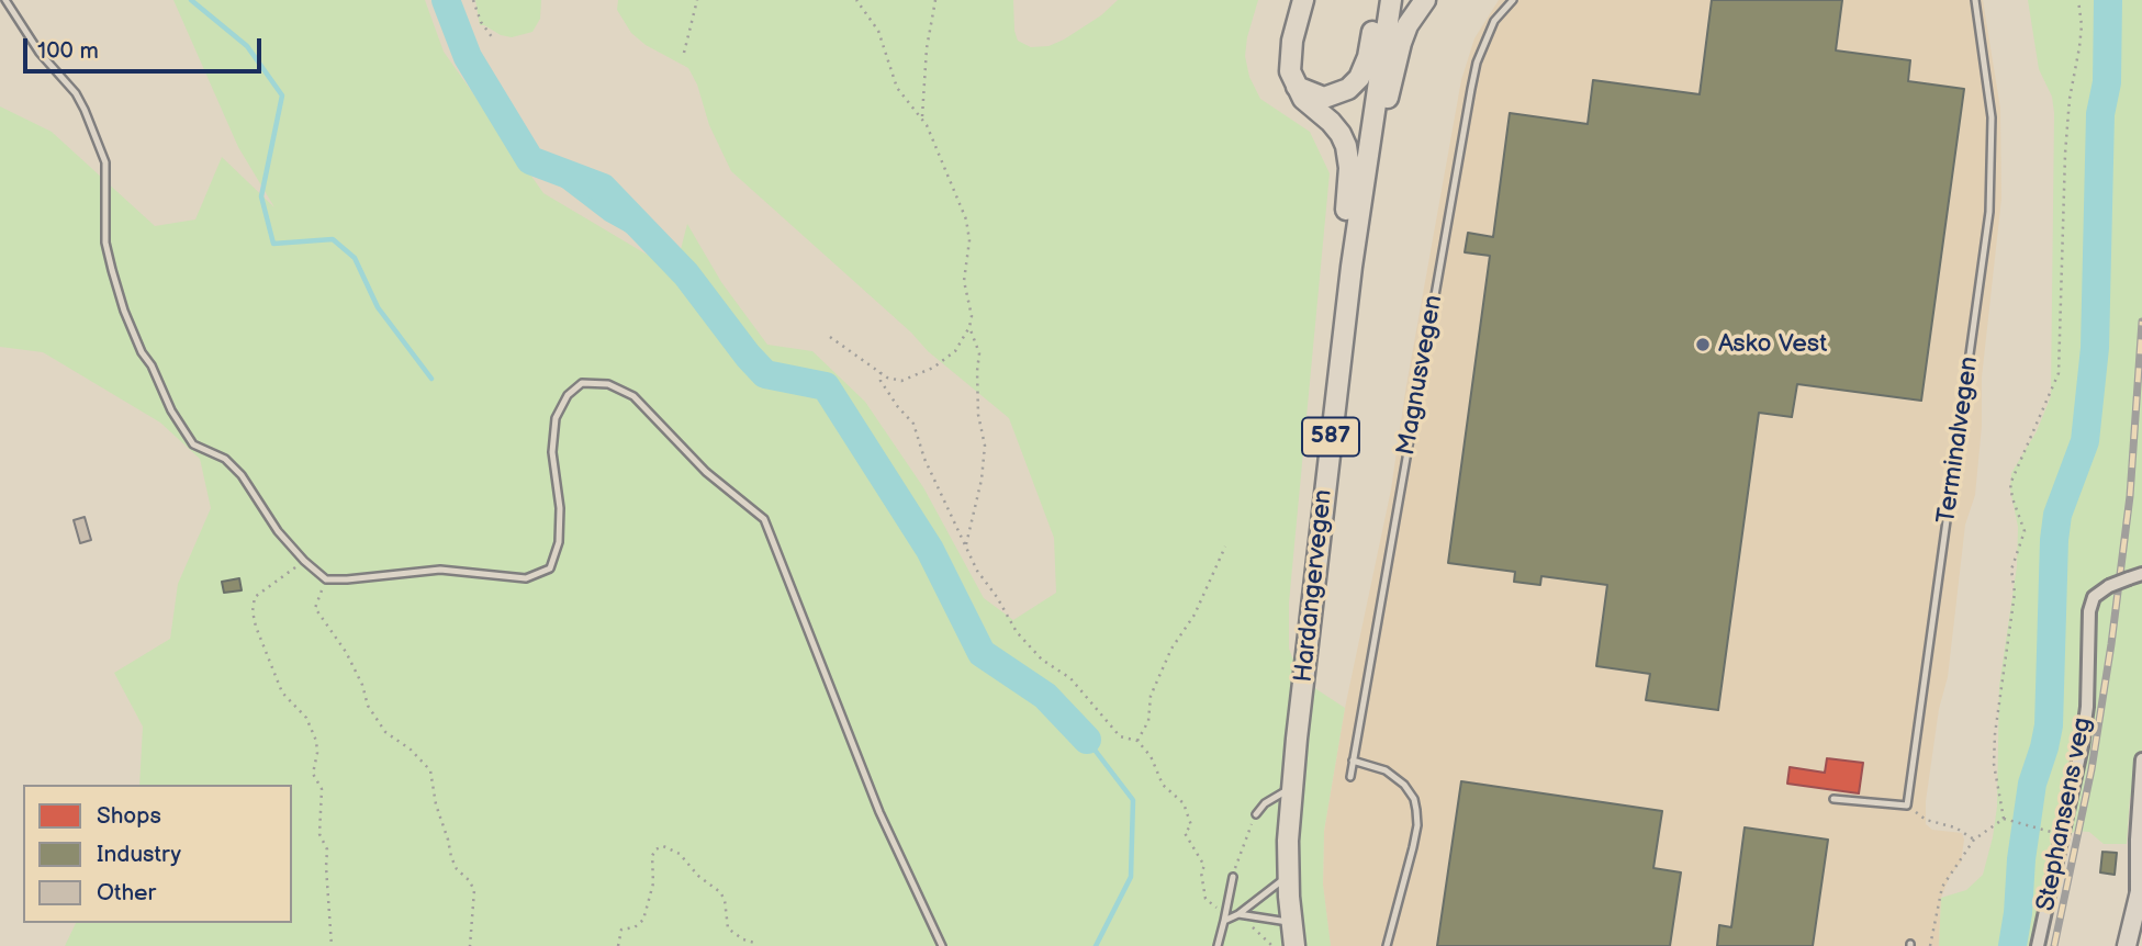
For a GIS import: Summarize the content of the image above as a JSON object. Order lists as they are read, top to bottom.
{
  "streets": {
    "main road": ["587", "Hardangervegen"],
    "street": ["Stephansens veg"],
    "lane": ["Magnusvegen", "Terminalvegen"]
  },
  "crossings": [
    ["587", "Hardangervegen"]
  ],
  "places": ["Asko Vest"],
  "legend": ["Shops", "Industry", "Other"],
  "scale_bar": "100 m"
}
